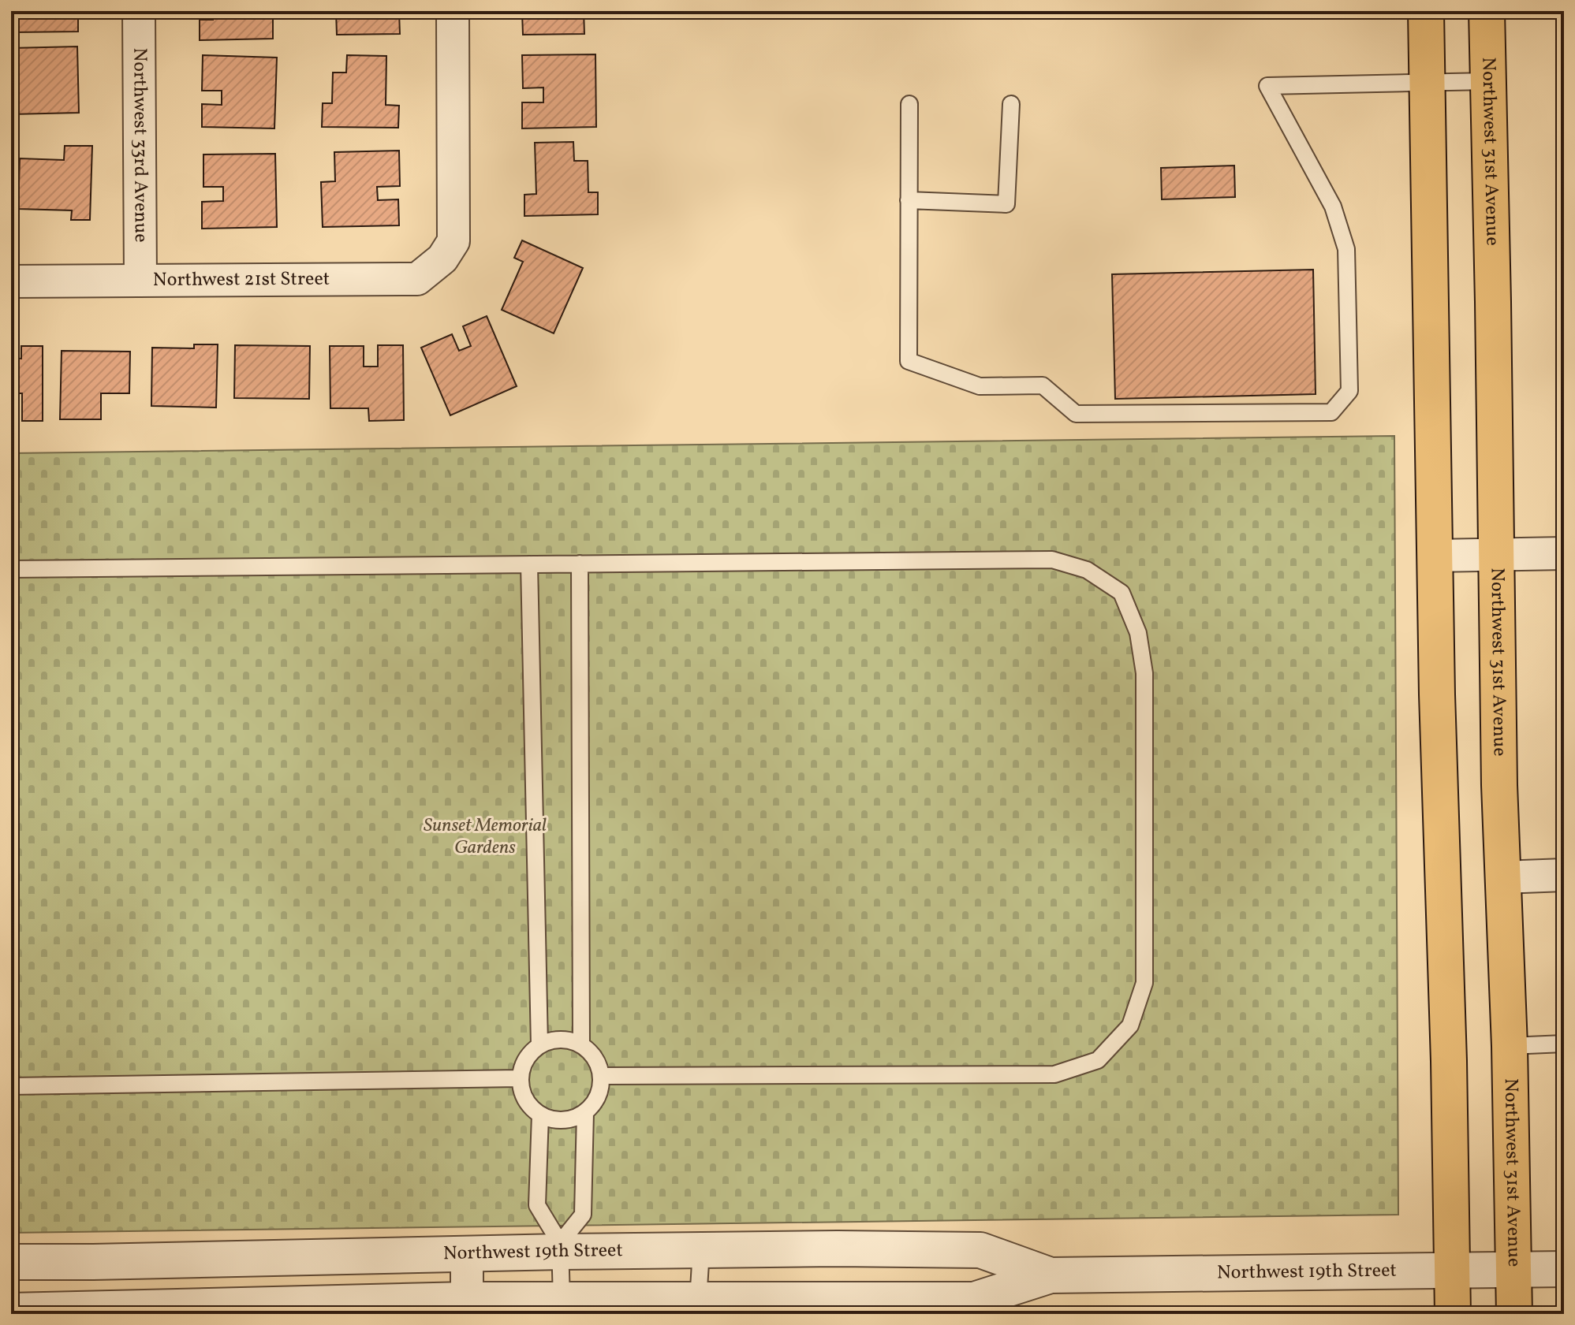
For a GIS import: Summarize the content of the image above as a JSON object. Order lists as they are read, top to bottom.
{
  "streets": {
    "main road": ["Northwest 31st Avenue"],
    "street": ["Northwest 33rd Avenue", "Northwest 21st Street", "Northwest 19th Street"]
  },
  "crossings": [
    ["Northwest 33rd Avenue", "Northwest 21st Street"],
    ["Northwest 31st Avenue", "Northwest 19th Street"]
  ],
  "parks": ["Sunset Memorial Gardens"]
}
